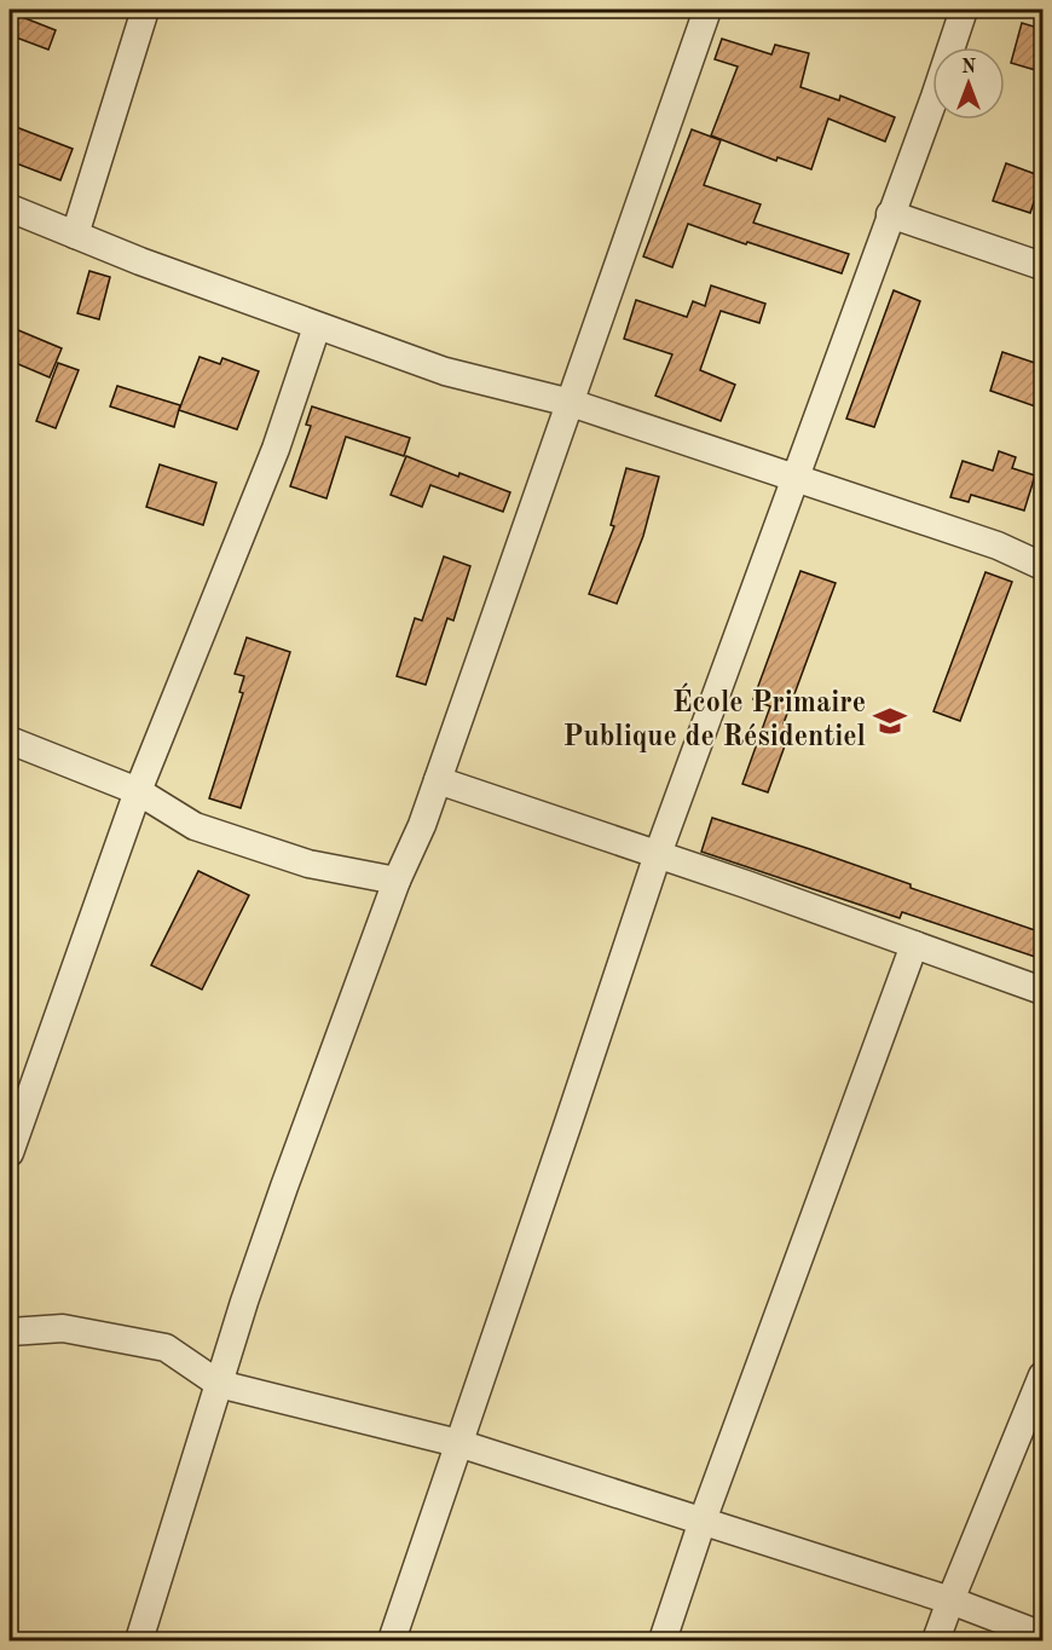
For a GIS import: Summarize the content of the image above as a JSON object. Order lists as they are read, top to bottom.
{
  "places": {
    "school or university": ["École Primaire Publique de Résidentiel"]
  },
  "north": "top"
}
